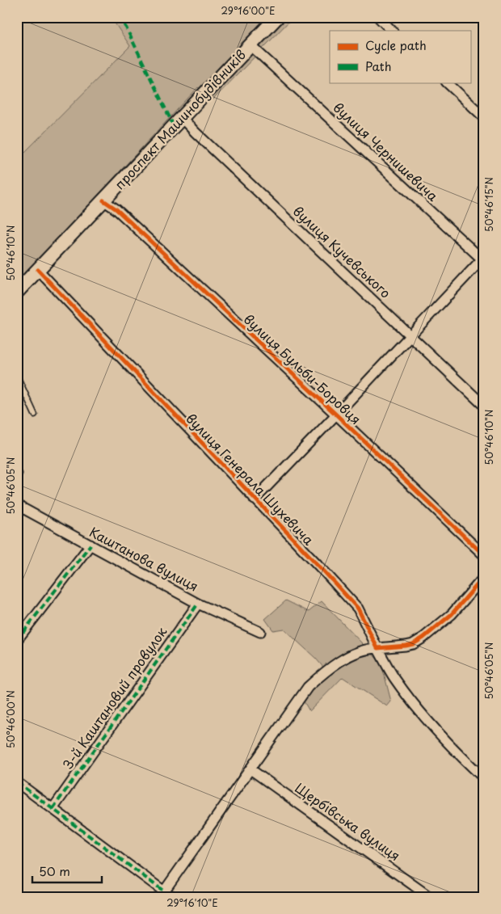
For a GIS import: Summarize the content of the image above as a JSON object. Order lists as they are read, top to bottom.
{
  "streets": {
    "street": [
      "проспект Машинобудівників",
      "вулиця Чернишевича",
      "вулиця Кучевського",
      "вулиця Бульби-Боровця",
      "вулиця Генерала Шухевича",
      "Каштанова вулиця",
      "3-й Каштановий провулок",
      "Щербівська вулиця"
    ]
  },
  "crossings": [
    ["проспект Машинобудівників", "вулиця Чернишевича"],
    ["проспект Машинобудівників", "вулиця Кучевського"],
    ["проспект Машинобудівників", "вулиця Бульби-Боровця"],
    ["проспект Машинобудівників", "вулиця Генерала Шухевича"],
    ["Каштанова вулиця", "3-й Каштановий провулок"]
  ],
  "legend": ["Cycle path", "Path"],
  "scale_bar": "50 m",
  "coordinates": [
    "29°16'00\"E",
    "50°46'15\"N",
    "50°46'10\"N",
    "50°46'05\"N",
    "50°46'00\"N",
    "29°16'10\"E"
  ]
}
